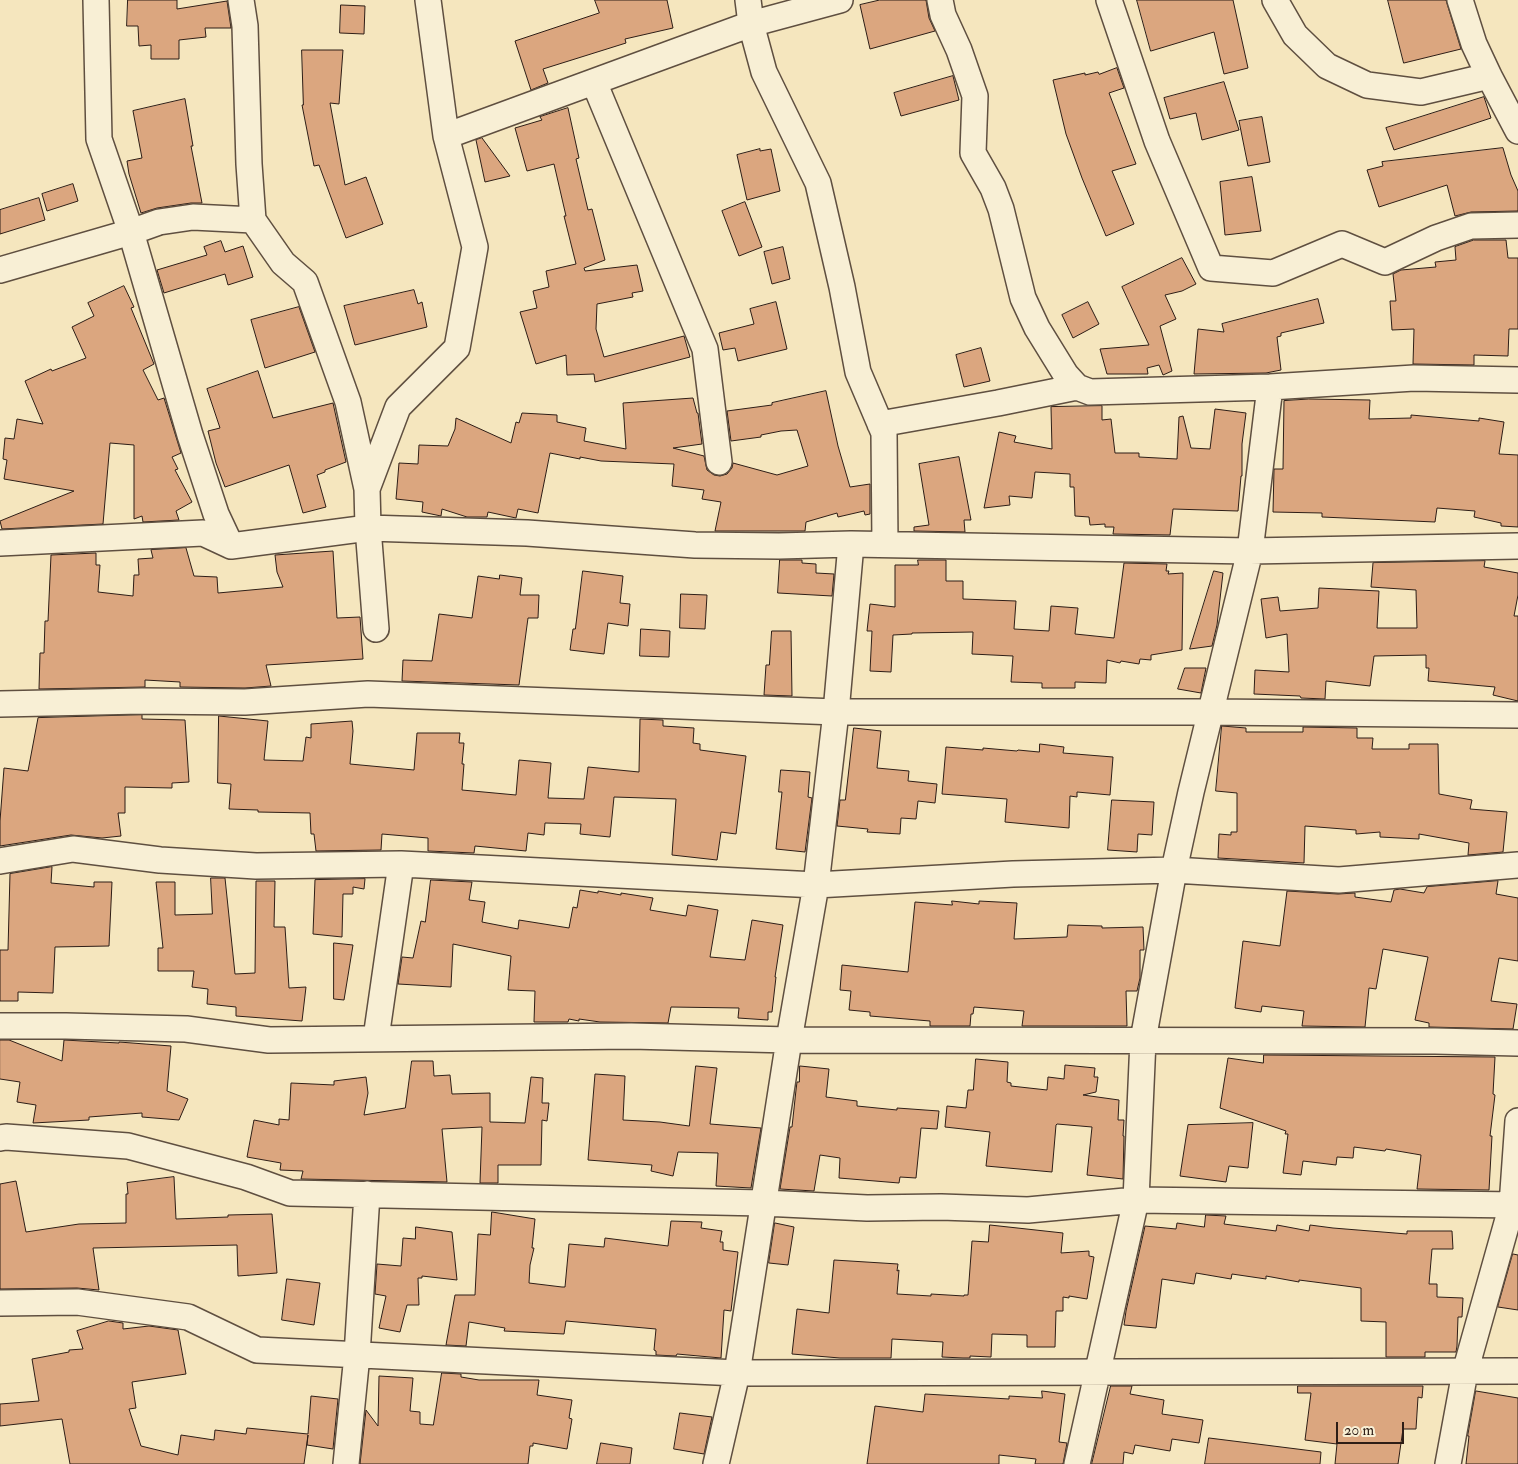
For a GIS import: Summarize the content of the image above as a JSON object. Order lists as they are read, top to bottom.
{
  "scale_bar": "20 m"
}
